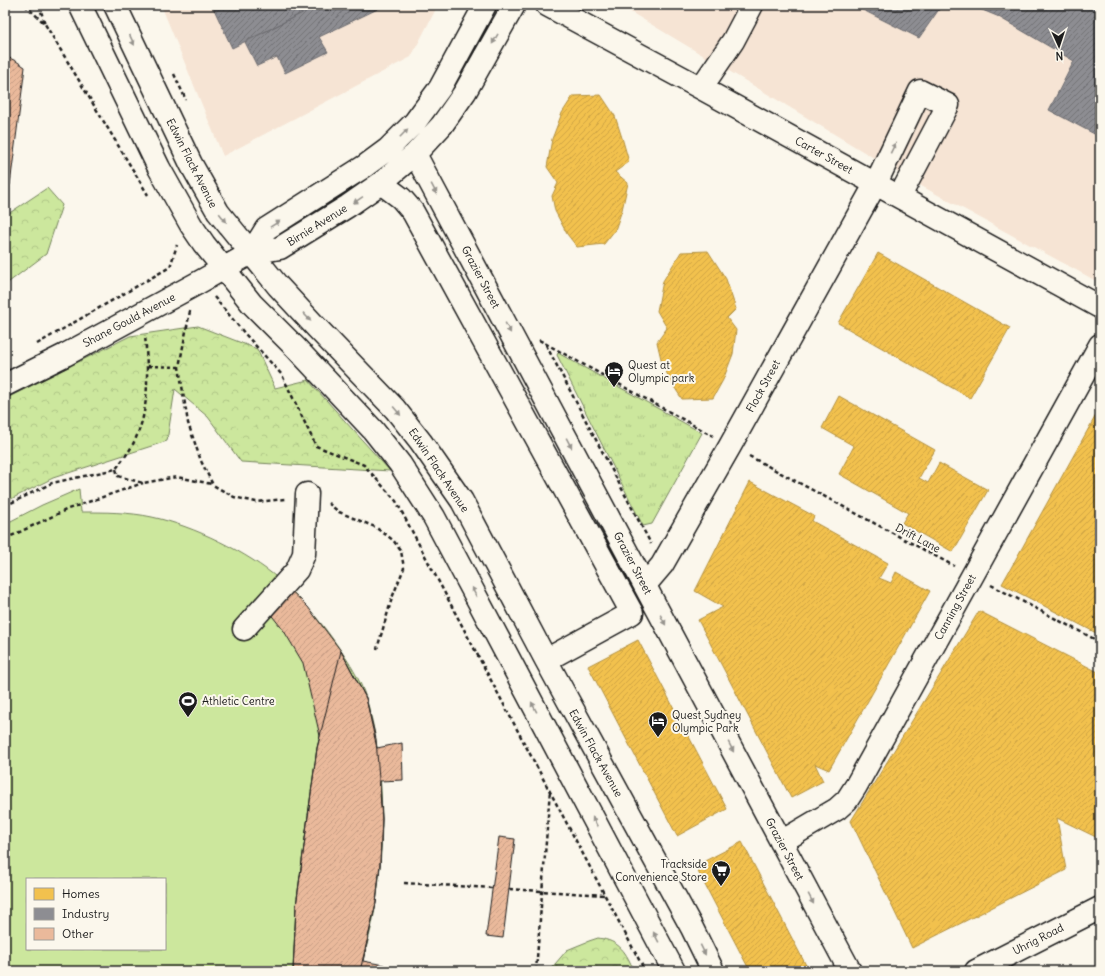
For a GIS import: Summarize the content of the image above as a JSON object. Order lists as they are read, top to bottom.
{
  "streets": {
    "street": [
      "Carter Street",
      "Edwin Flack Avenue",
      "Birnie Avenue",
      "Grazier Street",
      "Shane Gould Avenue",
      "Flock Street",
      "Canning Street",
      "Uhrig Road"
    ],
    "path": ["Drift Lane"]
  },
  "crossings": [
    ["Carter Street", "Flock Street"],
    ["Edwin Flack Avenue", "Birnie Avenue"],
    ["Edwin Flack Avenue", "Shane Gould Avenue"],
    ["Birnie Avenue", "Grazier Street"],
    ["Birnie Avenue", "Shane Gould Avenue"],
    ["Grazier Street", "Flock Street"],
    ["Grazier Street", "Canning Street"],
    ["Flock Street", "Drift Lane"],
    ["Drift Lane", "Canning Street"]
  ],
  "places": {
    "hotel": ["Quest at Olympic park", "Quest Sydney Olympic Park"],
    "sports": ["Athletic Centre"],
    "supermarket": ["Trackside Convenience Store"]
  },
  "legend": ["Homes", "Industry", "Other"],
  "north": "bottom"
}
